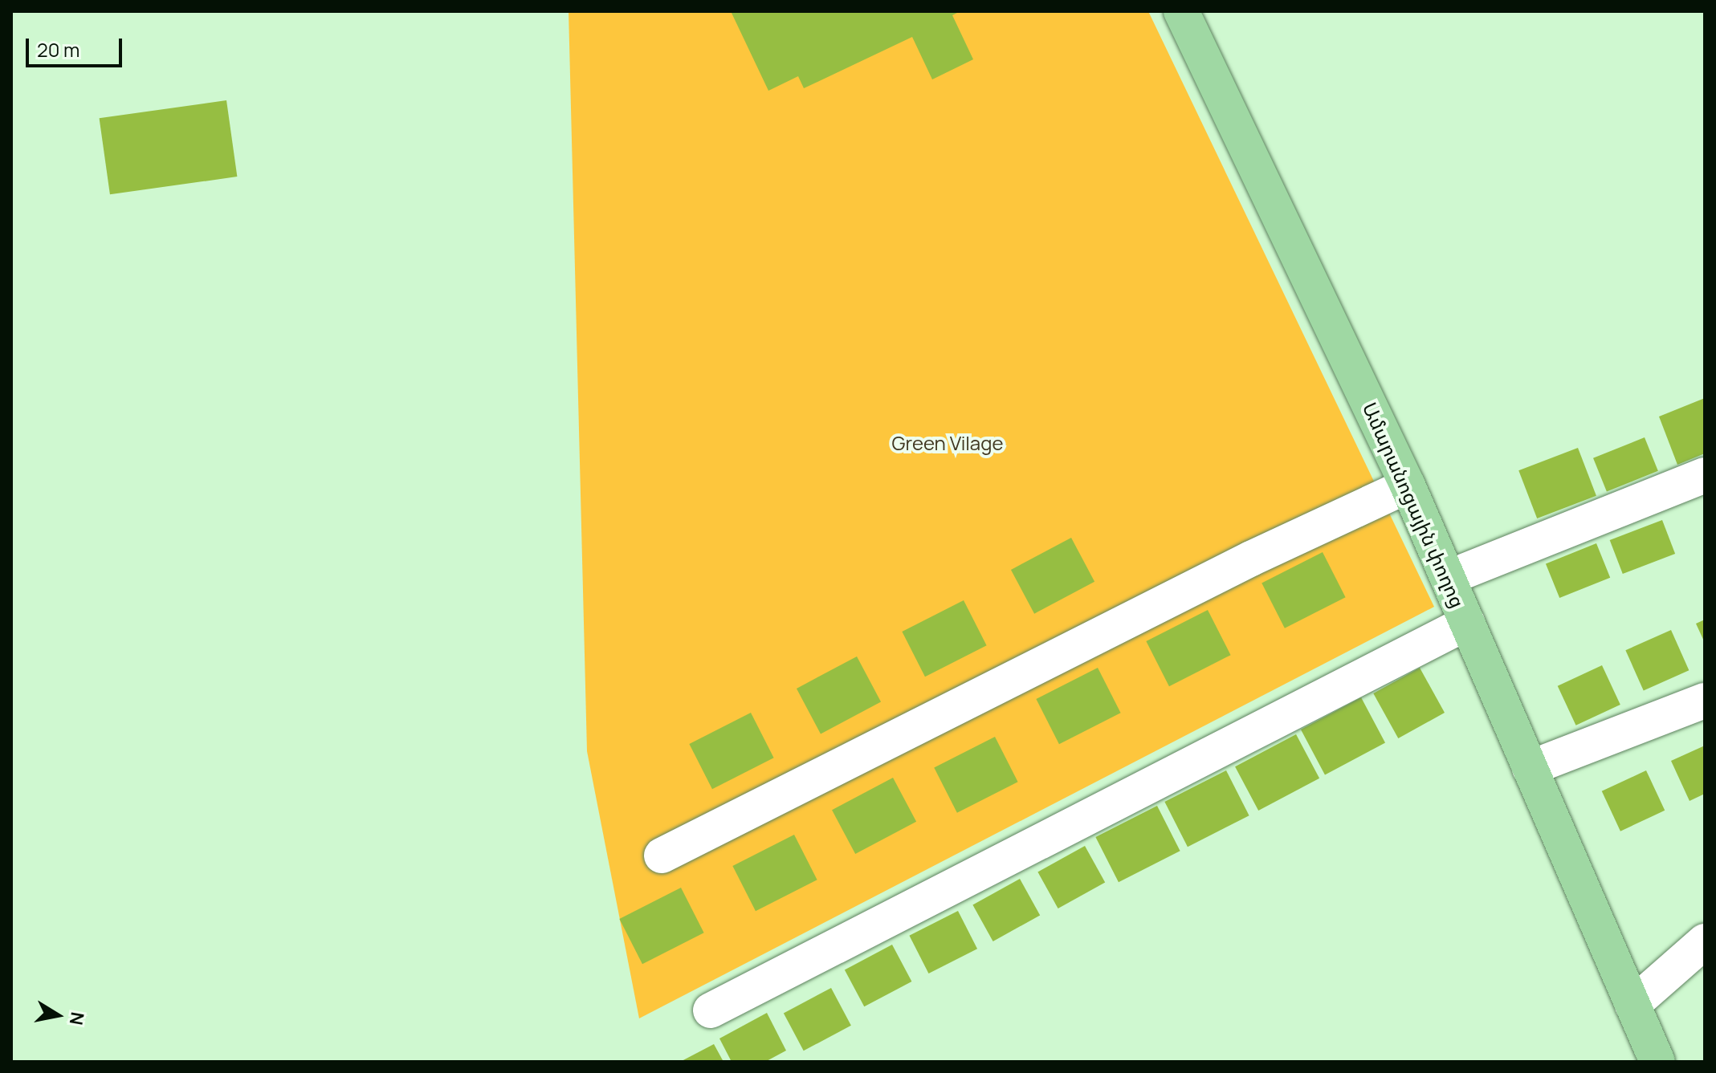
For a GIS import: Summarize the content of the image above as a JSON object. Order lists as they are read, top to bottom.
{
  "streets": {
    "main road": ["Ամարանոցային փողոց"]
  },
  "parks": ["Green Vilage"],
  "scale_bar": "20 m",
  "north": "right"
}
